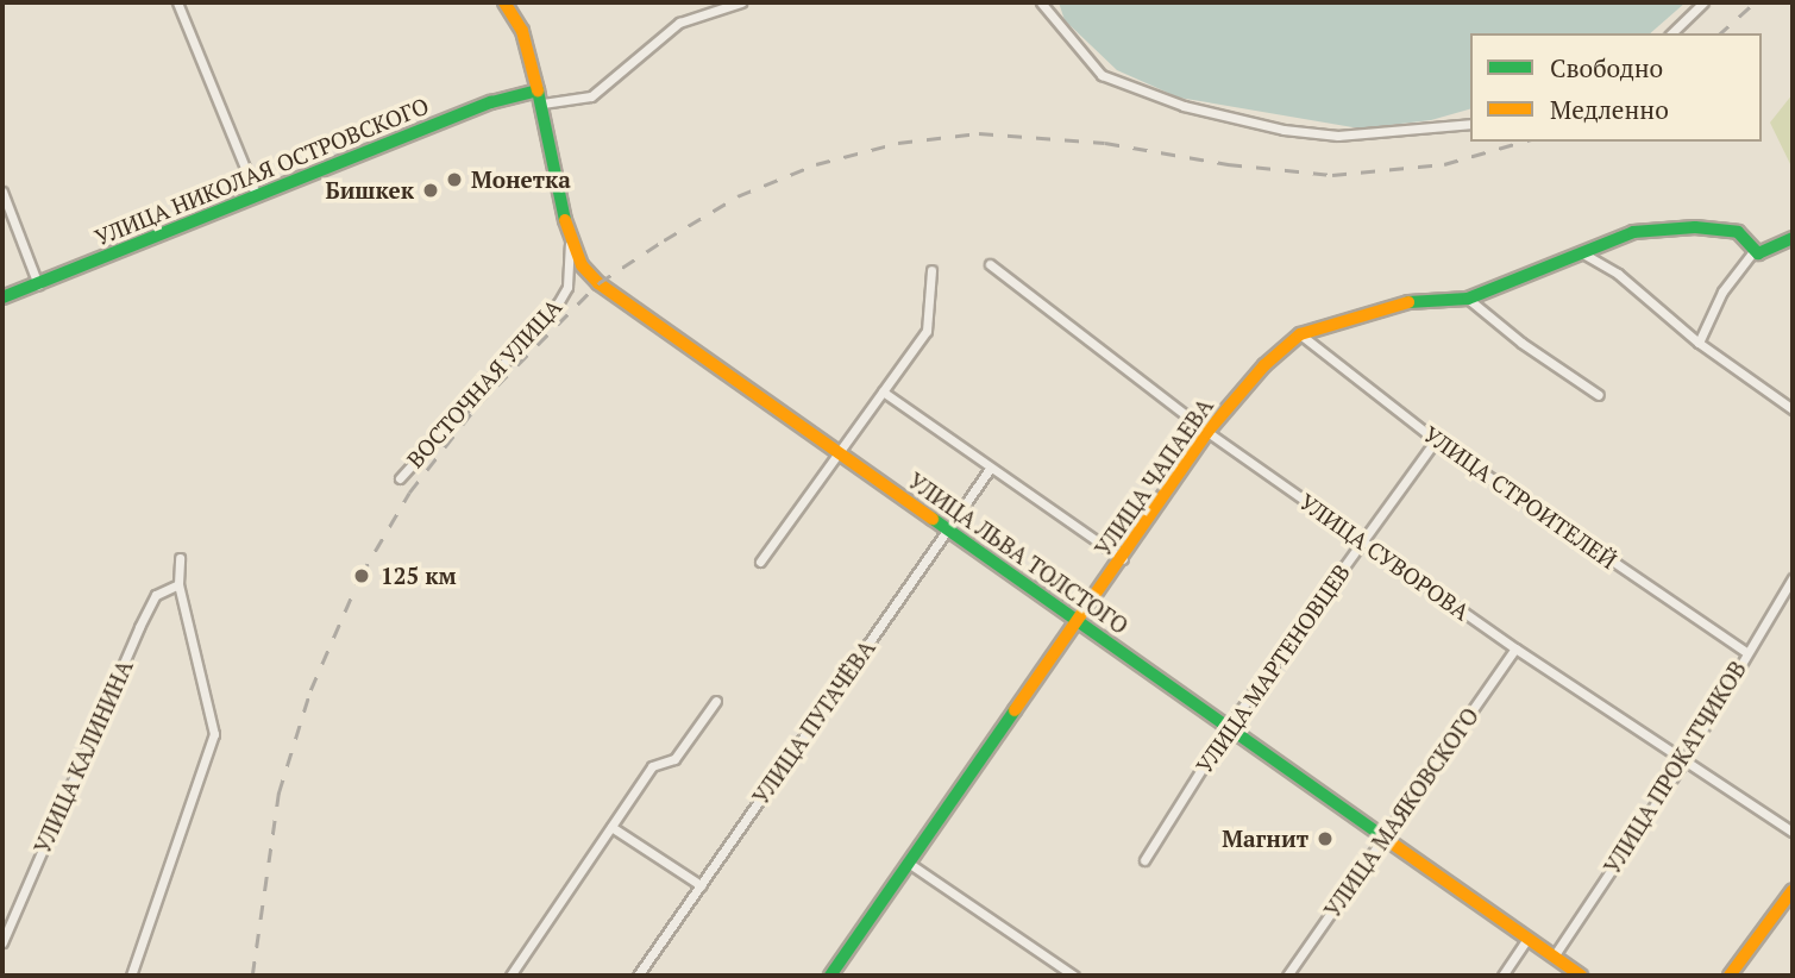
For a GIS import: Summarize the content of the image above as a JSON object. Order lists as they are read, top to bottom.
{
  "streets": {
    "main road": ["УЛИЦА НИКОЛАЯ ОСТРОВСКОГО", "УЛИЦА ЧАПАЕВА", "УЛИЦА ЛЬВА ТОЛСТОГО"],
    "street": [
      "ВОСТОЧНАЯ УЛИЦА",
      "УЛИЦА СТРОИТЕЛЕЙ",
      "УЛИЦА СУВОРОВА",
      "УЛИЦА МАРТЕНОВЦЕВ",
      "УЛИЦА ПУГАЧЁВА",
      "УЛИЦА КАЛИНИНА",
      "УЛИЦА ПРОКАТЧИКОВ",
      "УЛИЦА МАЯКОВСКОГО"
    ]
  },
  "crossings": [
    ["УЛИЦА НИКОЛАЯ ОСТРОВСКОГО", "УЛИЦА ЛЬВА ТОЛСТОГО"],
    ["ВОСТОЧНАЯ УЛИЦА", "УЛИЦА ЛЬВА ТОЛСТОГО"],
    ["УЛИЦА ЧАПАЕВА", "УЛИЦА СТРОИТЕЛЕЙ"],
    ["УЛИЦА ЧАПАЕВА", "УЛИЦА ЛЬВА ТОЛСТОГО"],
    ["УЛИЦА ЧАПАЕВА", "УЛИЦА СУВОРОВА"],
    ["УЛИЦА СТРОИТЕЛЕЙ", "УЛИЦА МАРТЕНОВЦЕВ"],
    ["УЛИЦА СТРОИТЕЛЕЙ", "УЛИЦА ПРОКАТЧИКОВ"],
    ["УЛИЦА ЛЬВА ТОЛСТОГО", "УЛИЦА МАРТЕНОВЦЕВ"],
    ["УЛИЦА ЛЬВА ТОЛСТОГО", "УЛИЦА ПУГАЧЁВА"],
    ["УЛИЦА ЛЬВА ТОЛСТОГО", "УЛИЦА ПРОКАТЧИКОВ"],
    ["УЛИЦА ЛЬВА ТОЛСТОГО", "УЛИЦА МАЯКОВСКОГО"],
    ["УЛИЦА СУВОРОВА", "УЛИЦА МАРТЕНОВЦЕВ"],
    ["УЛИЦА СУВОРОВА", "УЛИЦА ПРОКАТЧИКОВ"],
    ["УЛИЦА СУВОРОВА", "УЛИЦА МАЯКОВСКОГО"]
  ],
  "places": [
    "Монетка",
    "Бишкек",
    "125 км",
    "Магнит"
  ],
  "legend": ["Свободно", "Медленно"]
}
